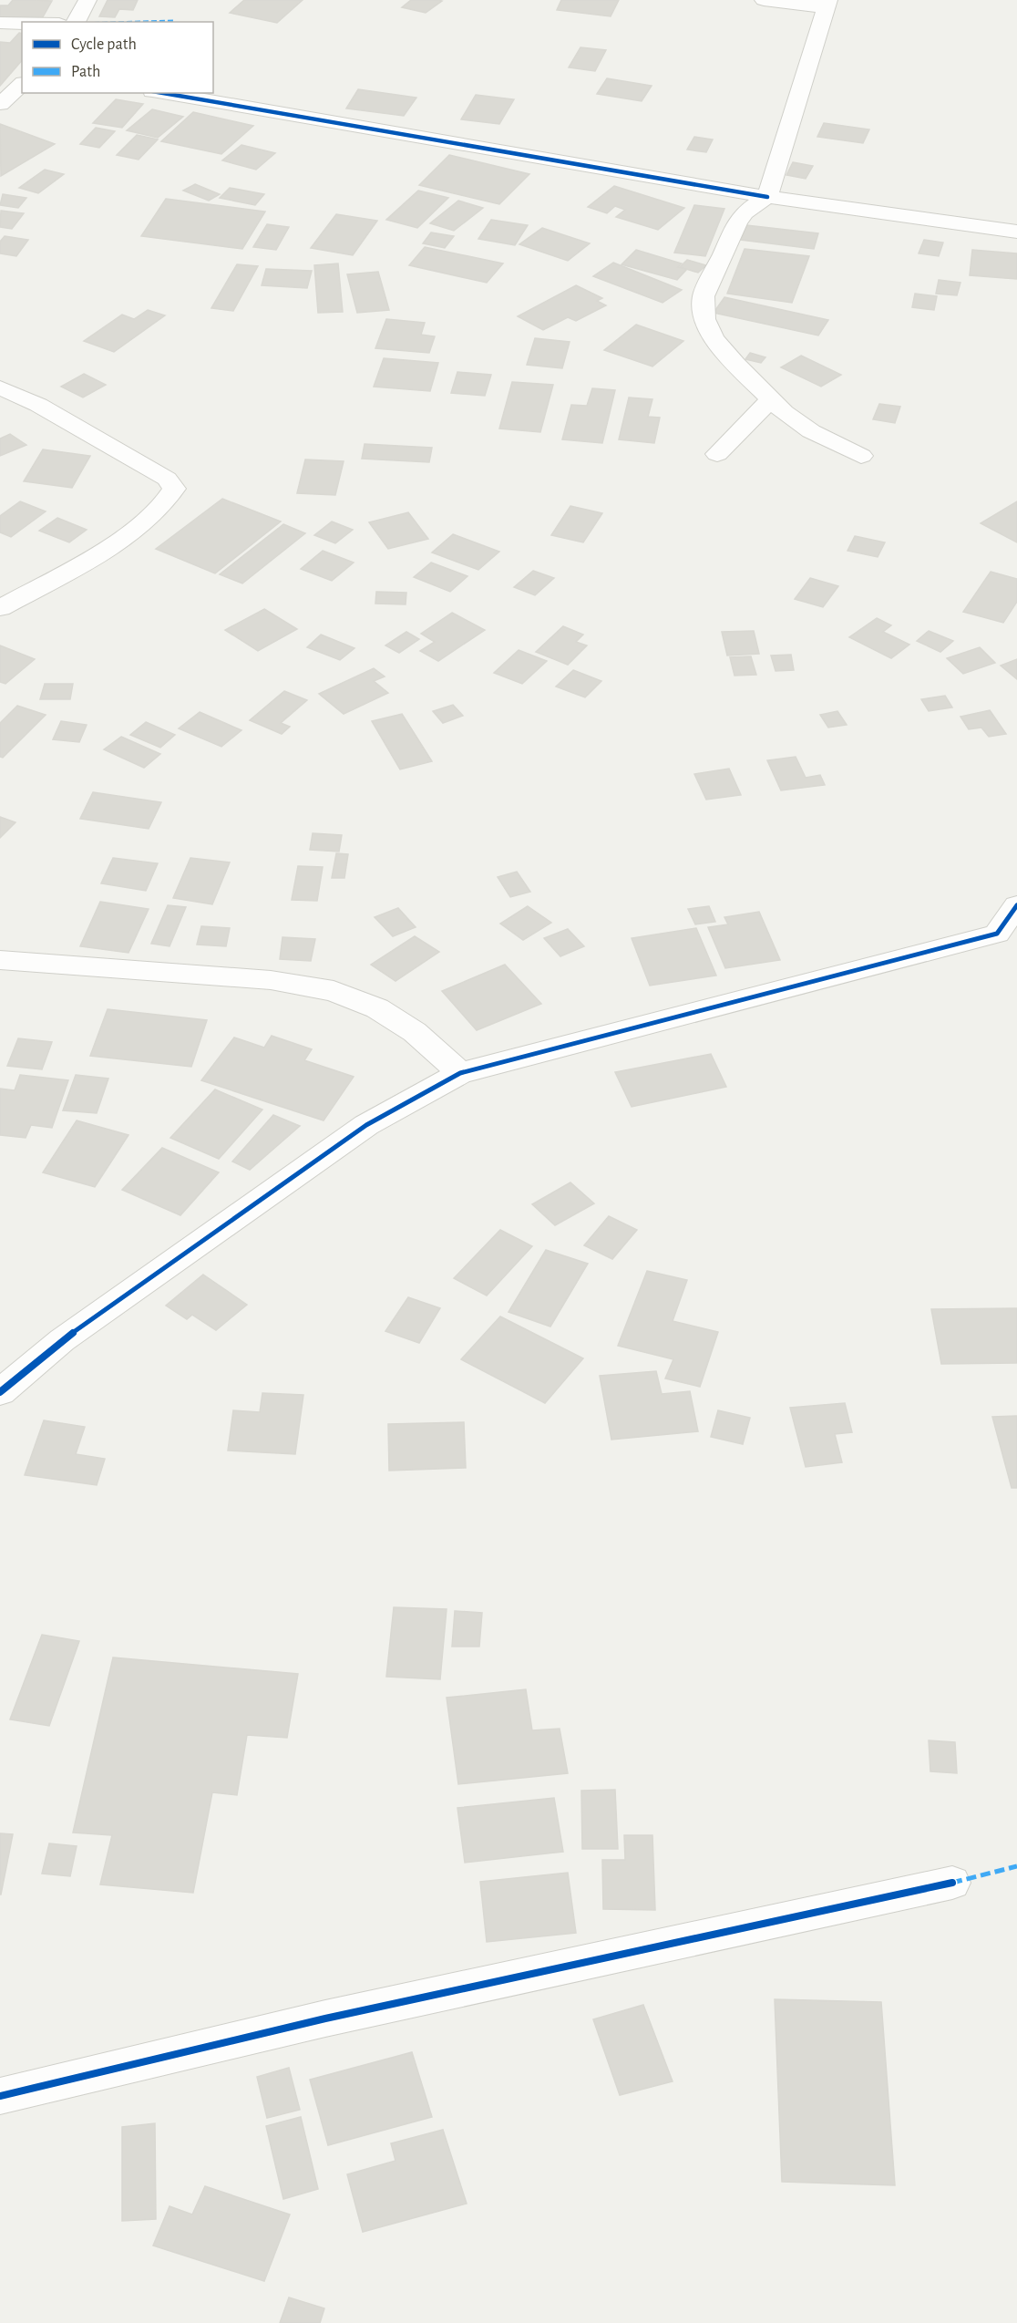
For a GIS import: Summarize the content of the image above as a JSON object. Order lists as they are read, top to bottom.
{
  "legend": ["Cycle path", "Path"]
}
